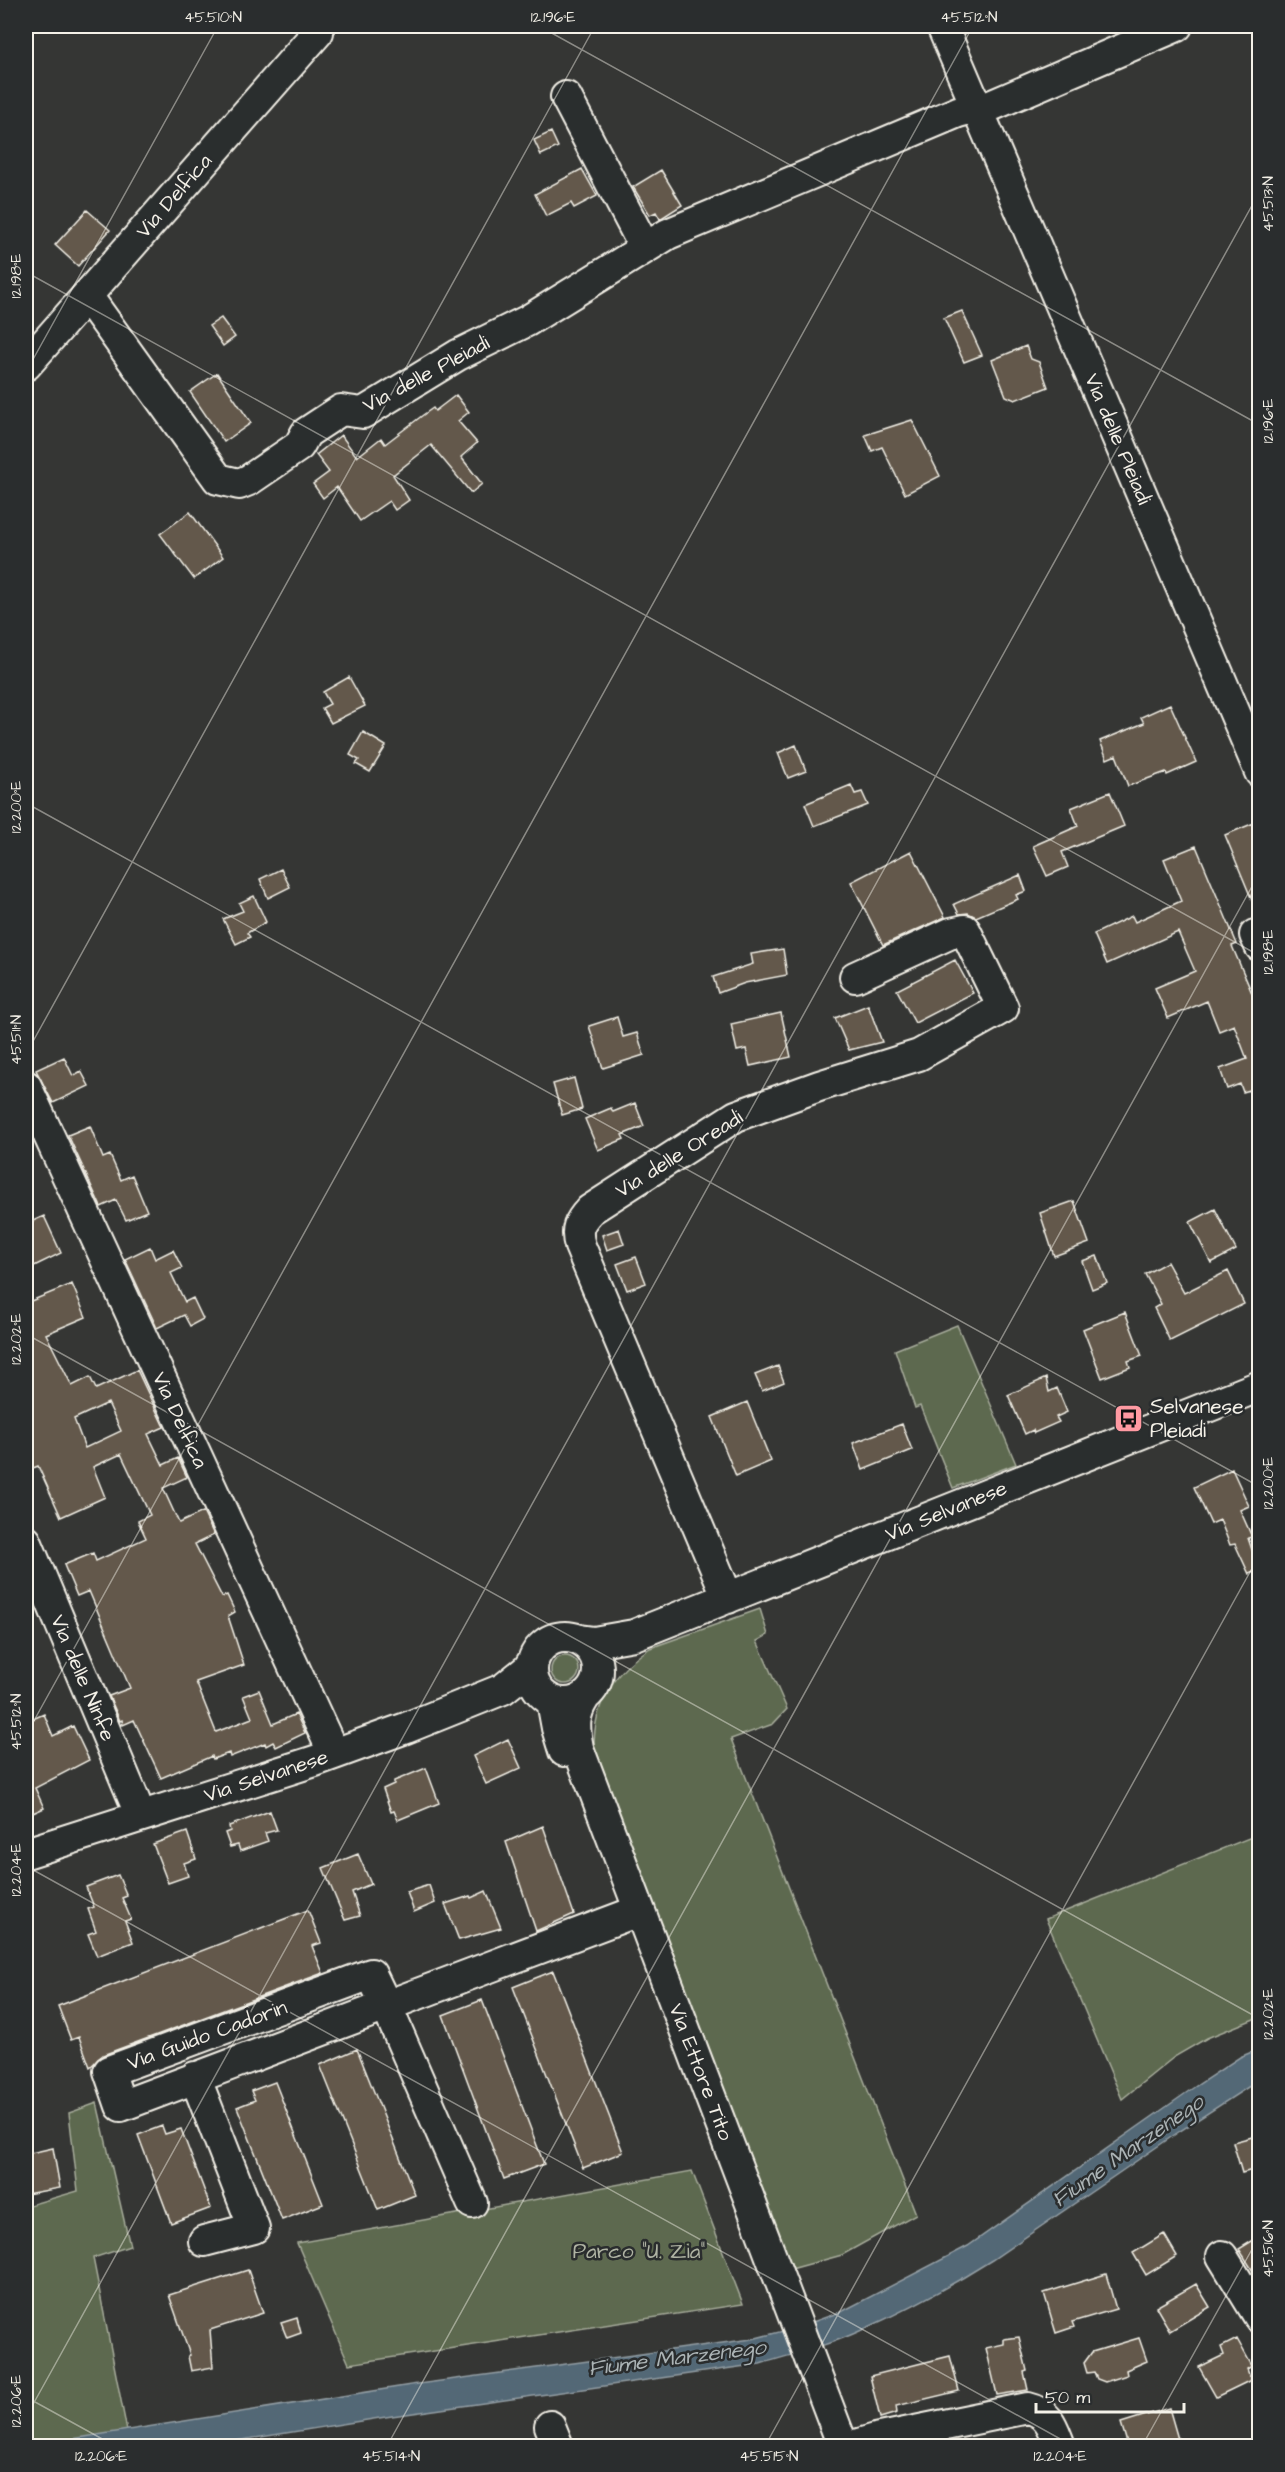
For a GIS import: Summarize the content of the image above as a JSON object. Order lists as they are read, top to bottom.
{
  "streets": {
    "street": [
      "Via Delfica",
      "Via delle Pleiadi",
      "Via delle Oreadi",
      "Via Selvanese",
      "Via delle Ninfe",
      "Via Guido Cadorin",
      "Via Ettore Tito"
    ]
  },
  "crossings": [
    ["Via Delfica", "Via delle Pleiadi"],
    ["Via Delfica", "Via Selvanese"],
    ["Via delle Oreadi", "Via Selvanese"],
    ["Via Selvanese", "Via delle Ninfe"],
    ["Via Selvanese", "Via Ettore Tito"],
    ["Via Guido Cadorin", "Via Ettore Tito"]
  ],
  "water": ["Fiume Marzenego"],
  "parks": ["Parco \"U. Zia\""],
  "places": {
    "bus stop": ["Selvanese Pleiadi"]
  },
  "scale_bar": "50 m",
  "coordinates": [
    "45.510°N",
    "12.196°E",
    "45.512°N",
    "45.513°N",
    "12.198°E",
    "12.200°E",
    "45.511°N",
    "12.202°E",
    "12.204°E",
    "45.516°N",
    "12.206°E",
    "45.514°N",
    "45.515°N"
  ]
}
